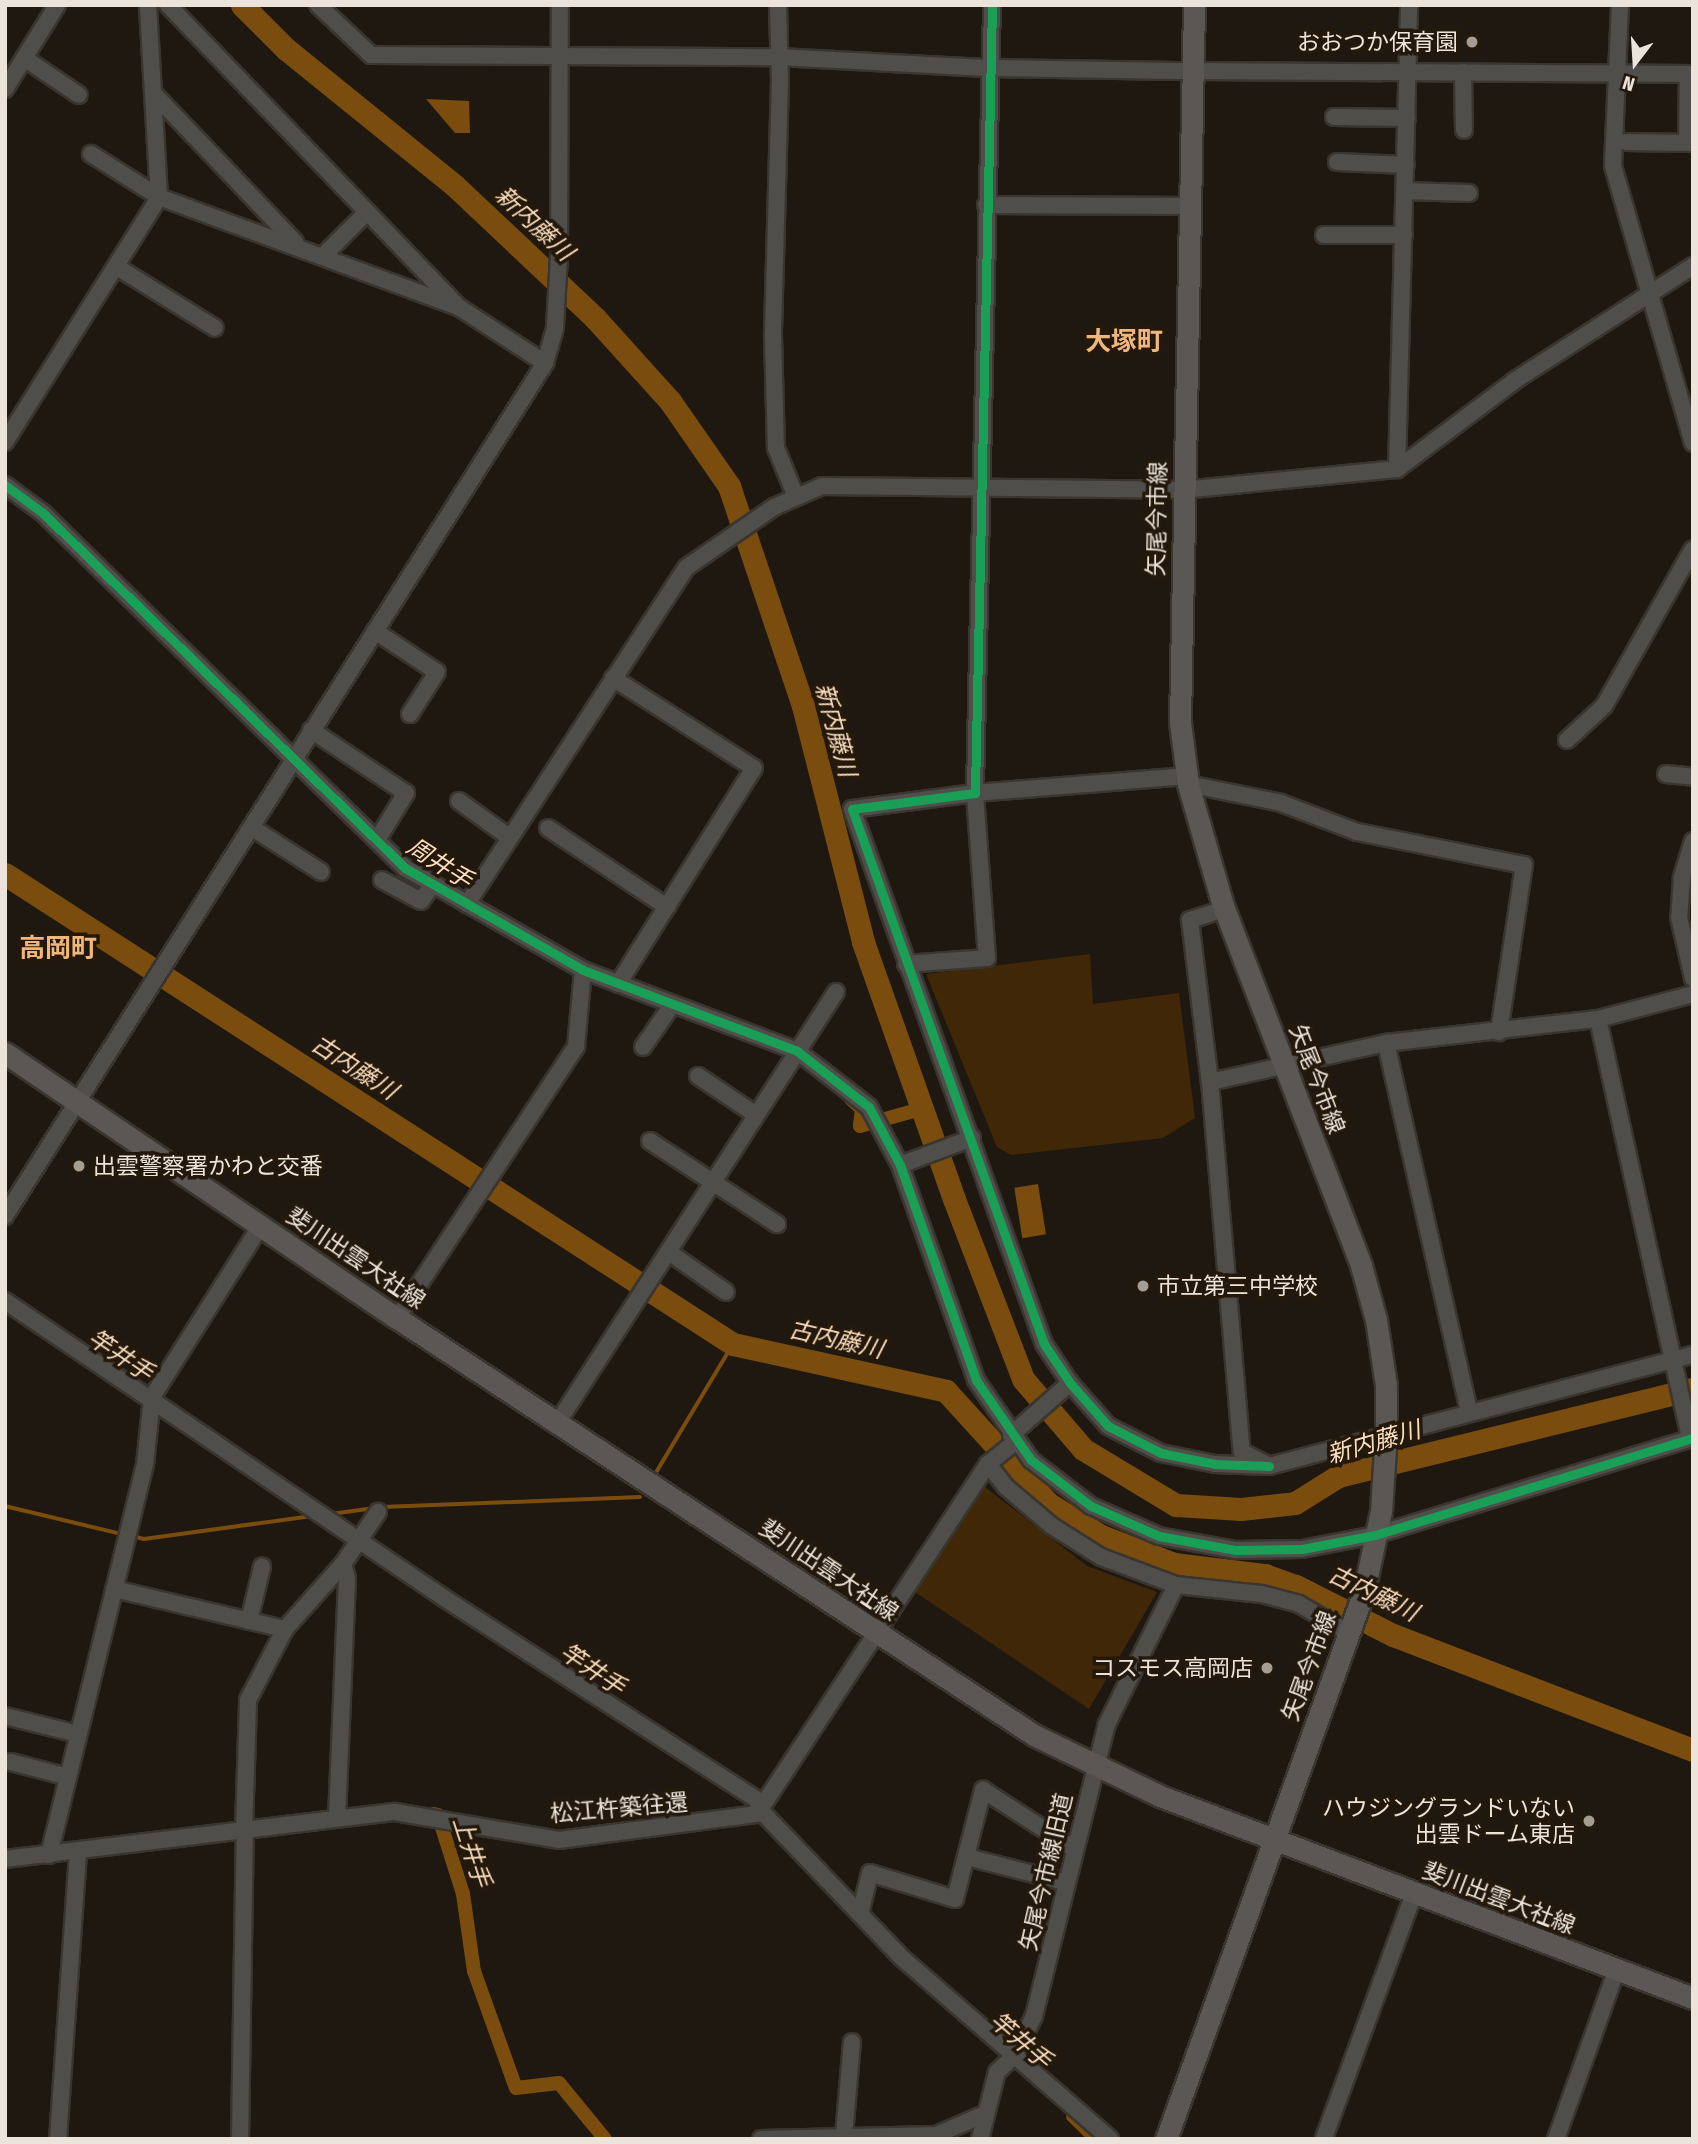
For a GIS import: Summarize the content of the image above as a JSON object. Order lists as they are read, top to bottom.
{
  "streets": {
    "main road": ["矢尾今市線", "斐川出雲大社線"],
    "street": ["松江杵築往還", "矢尾今市線旧道"]
  },
  "crossings": [
    ["矢尾今市線", "斐川出雲大社線"],
    ["斐川出雲大社線", "矢尾今市線旧道"]
  ],
  "districts": ["大塚町", "高岡町"],
  "water": [
    "新内藤川",
    "周井手",
    "古内藤川",
    "竿井手",
    "上井手"
  ],
  "places": [
    "おおつか保育園",
    "出雲警察署かわと交番",
    "市立第三中学校",
    "コスモス高岡店",
    "ハウジングランドいない 出雲ドーム東店"
  ],
  "north": "bottom"
}
